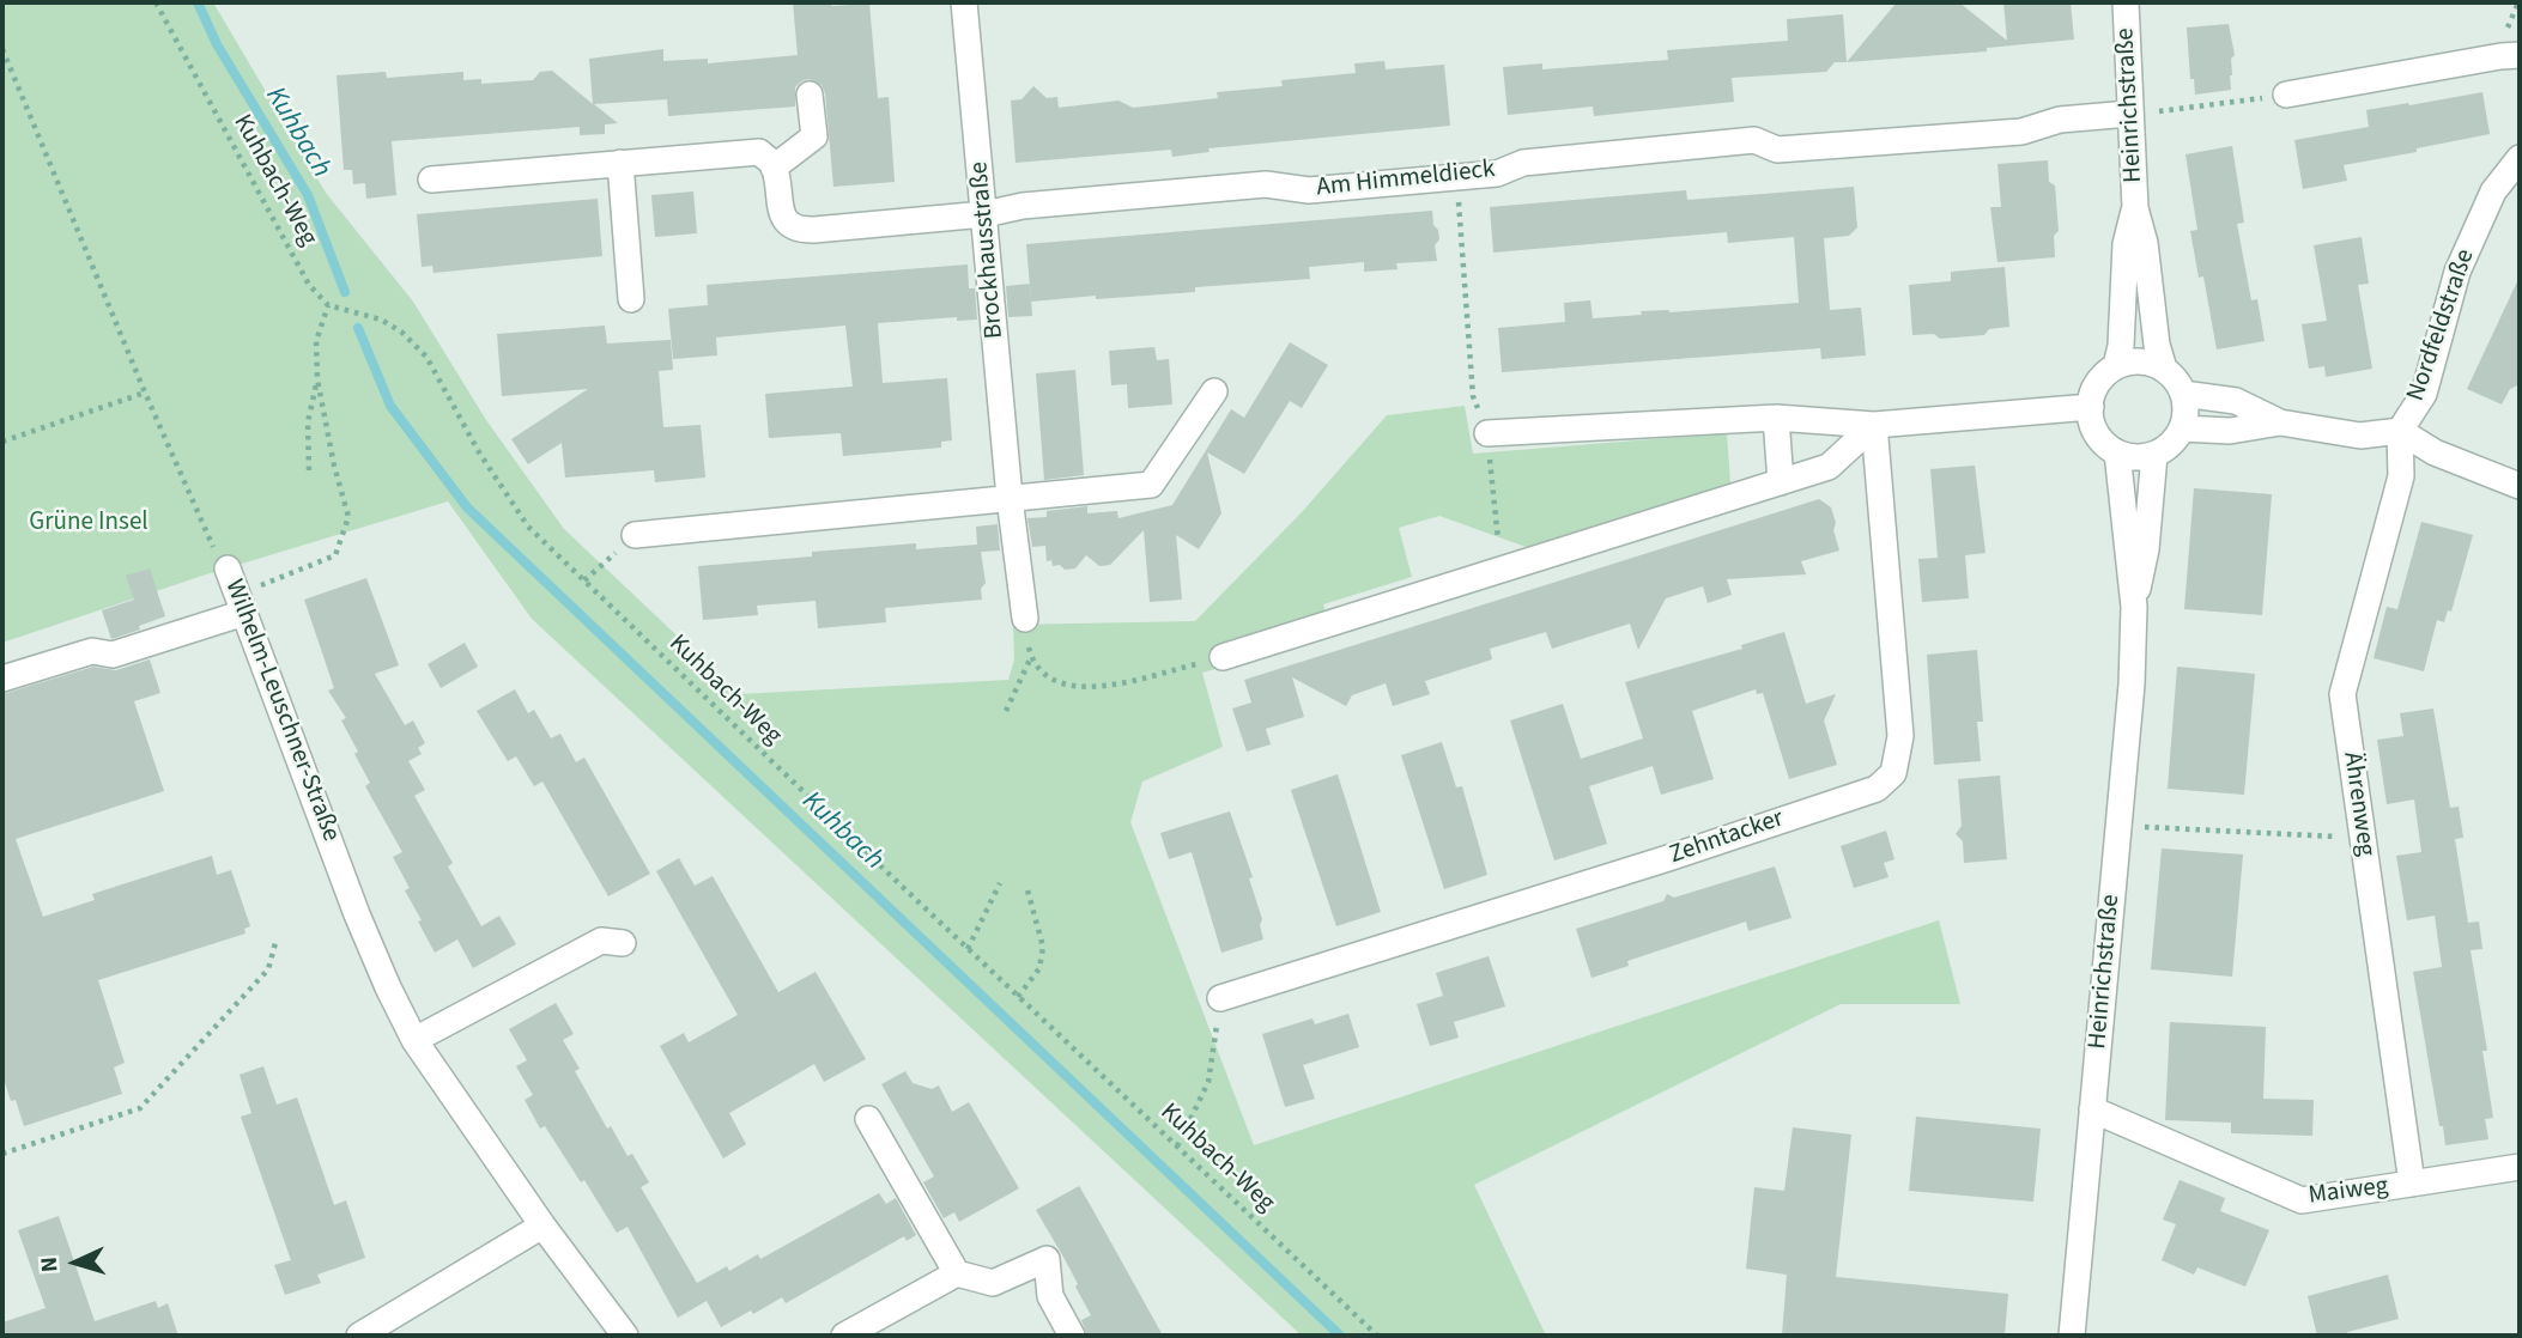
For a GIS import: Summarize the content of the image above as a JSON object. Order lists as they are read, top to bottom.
{
  "streets": {
    "street": [
      "Heinrichstraße",
      "Am Himmeldieck",
      "Brockhausstraße",
      "Nordfeldstraße",
      "Wilhelm-Leuschner-Straße",
      "Ährenweg",
      "Zehntacker",
      "Maiweg"
    ],
    "path": ["Kuhbach-Weg"]
  },
  "crossings": [
    ["Heinrichstraße", "Am Himmeldieck"],
    ["Heinrichstraße", "Nordfeldstraße"],
    ["Heinrichstraße", "Maiweg"],
    ["Am Himmeldieck", "Brockhausstraße"],
    ["Nordfeldstraße", "Ährenweg"],
    ["Ährenweg", "Maiweg"]
  ],
  "water": ["Kuhbach"],
  "parks": ["Grüne Insel"],
  "north": "left"
}
